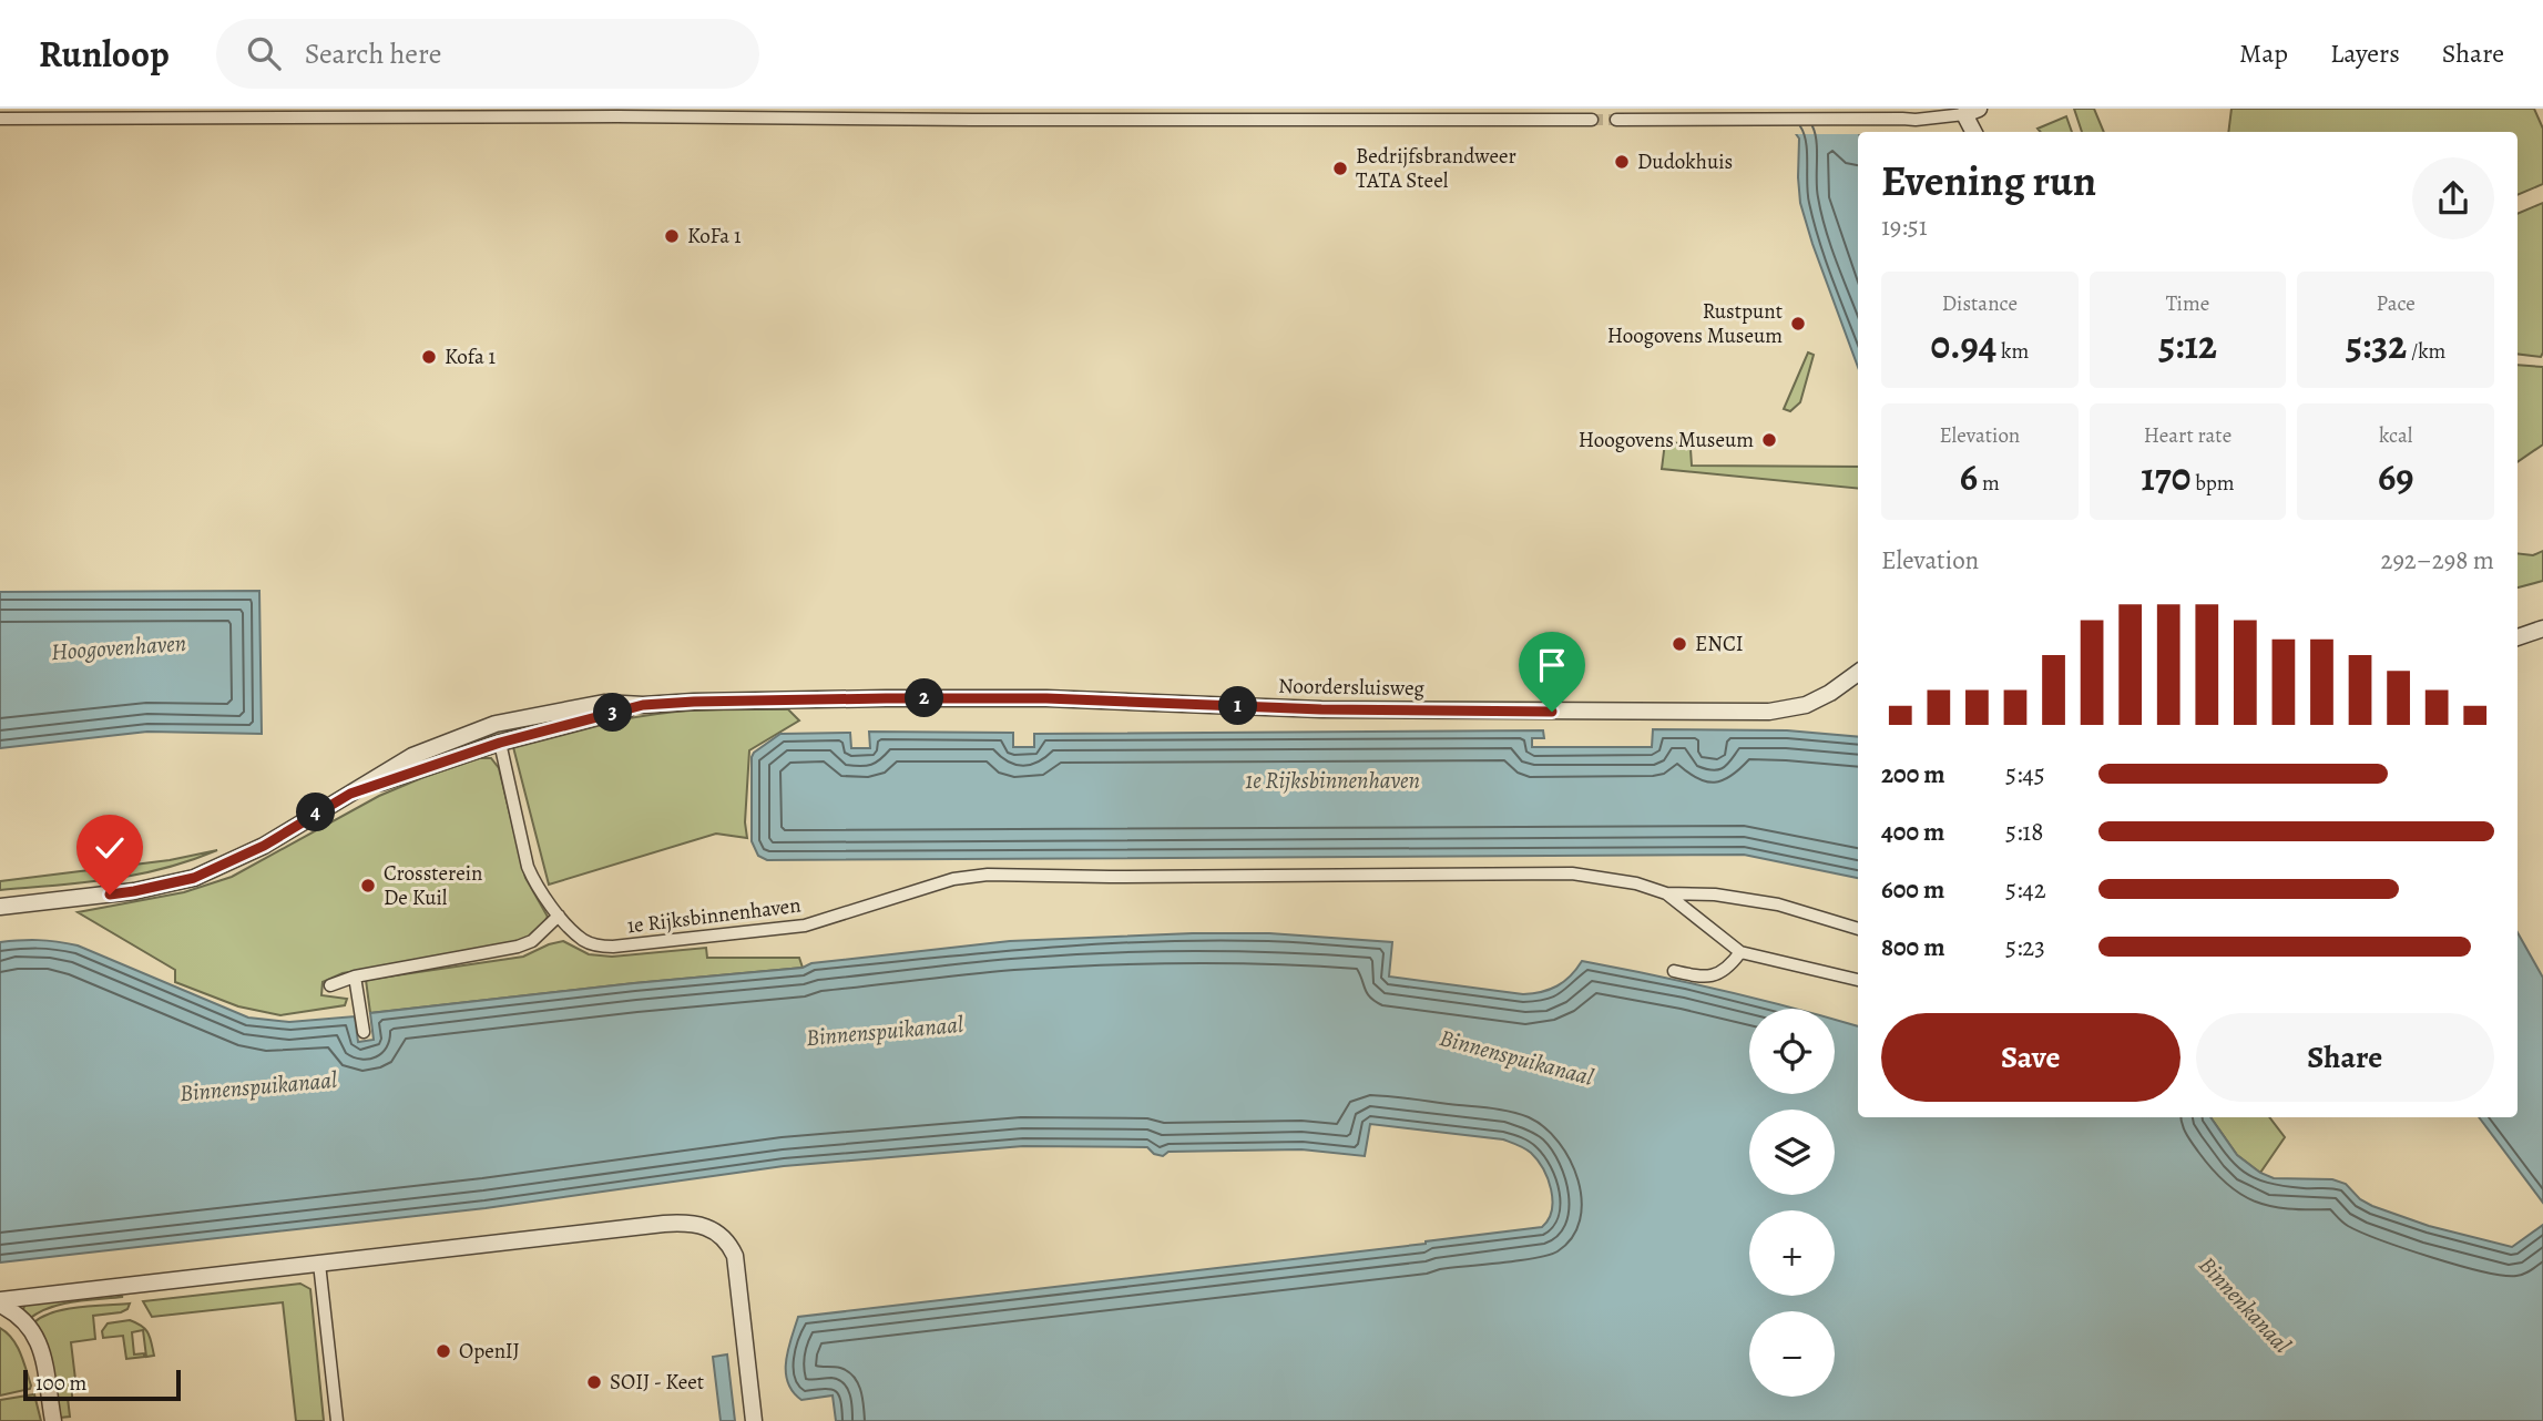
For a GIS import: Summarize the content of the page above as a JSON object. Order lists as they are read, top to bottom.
{
  "streets": {
    "street": ["Noordersluisweg", "1e Rijksbinnenhaven"]
  },
  "crossings": [
    ["Noordersluisweg", "1e Rijksbinnenhaven"]
  ],
  "water": [
    "Hoogovenhaven",
    "1e Rijksbinnenhaven",
    "Binnenspuikanaal",
    "Binnenkanaal"
  ],
  "places": [
    "Dudokhuis",
    "Bedrijfsbrandweer TATA Steel",
    "KoFa 1",
    "Rustpunt Hoogovens Museum",
    "Kofa 1",
    "Hoogovens Museum",
    "ENCI",
    "Crossterein De Kuil",
    "OpenIJ",
    "SOIJ - Keet"
  ],
  "scale_bar": "100 m",
  "page": {
    "header": "Runloop",
    "search": "Search here",
    "nav": ["Map", "Layers", "Share"],
    "heading": ["Evening run", "19:51"],
    "stats": [
      ["Distance", "0.94 km"],
      ["Time", "5:12"],
      ["Pace", "5:32 /km"],
      ["Elevation", "6 m"],
      ["Heart rate", "170 bpm"],
      ["kcal", "69"]
    ],
    "chart": ["Elevation", "292–298 m"],
    "pins": [
      "2",
      "1",
      "3",
      "4"
    ],
    "list": [
      {
        "name": "200 m",
        "note": "5:45"
      },
      {
        "name": "400 m",
        "note": "5:18"
      },
      {
        "name": "600 m",
        "note": "5:42"
      },
      {
        "name": "800 m",
        "note": "5:23"
      }
    ],
    "buttons": ["Save", "Share"],
    "map_buttons": ["+", "−"],
    "scale": "100 m"
  }
}
